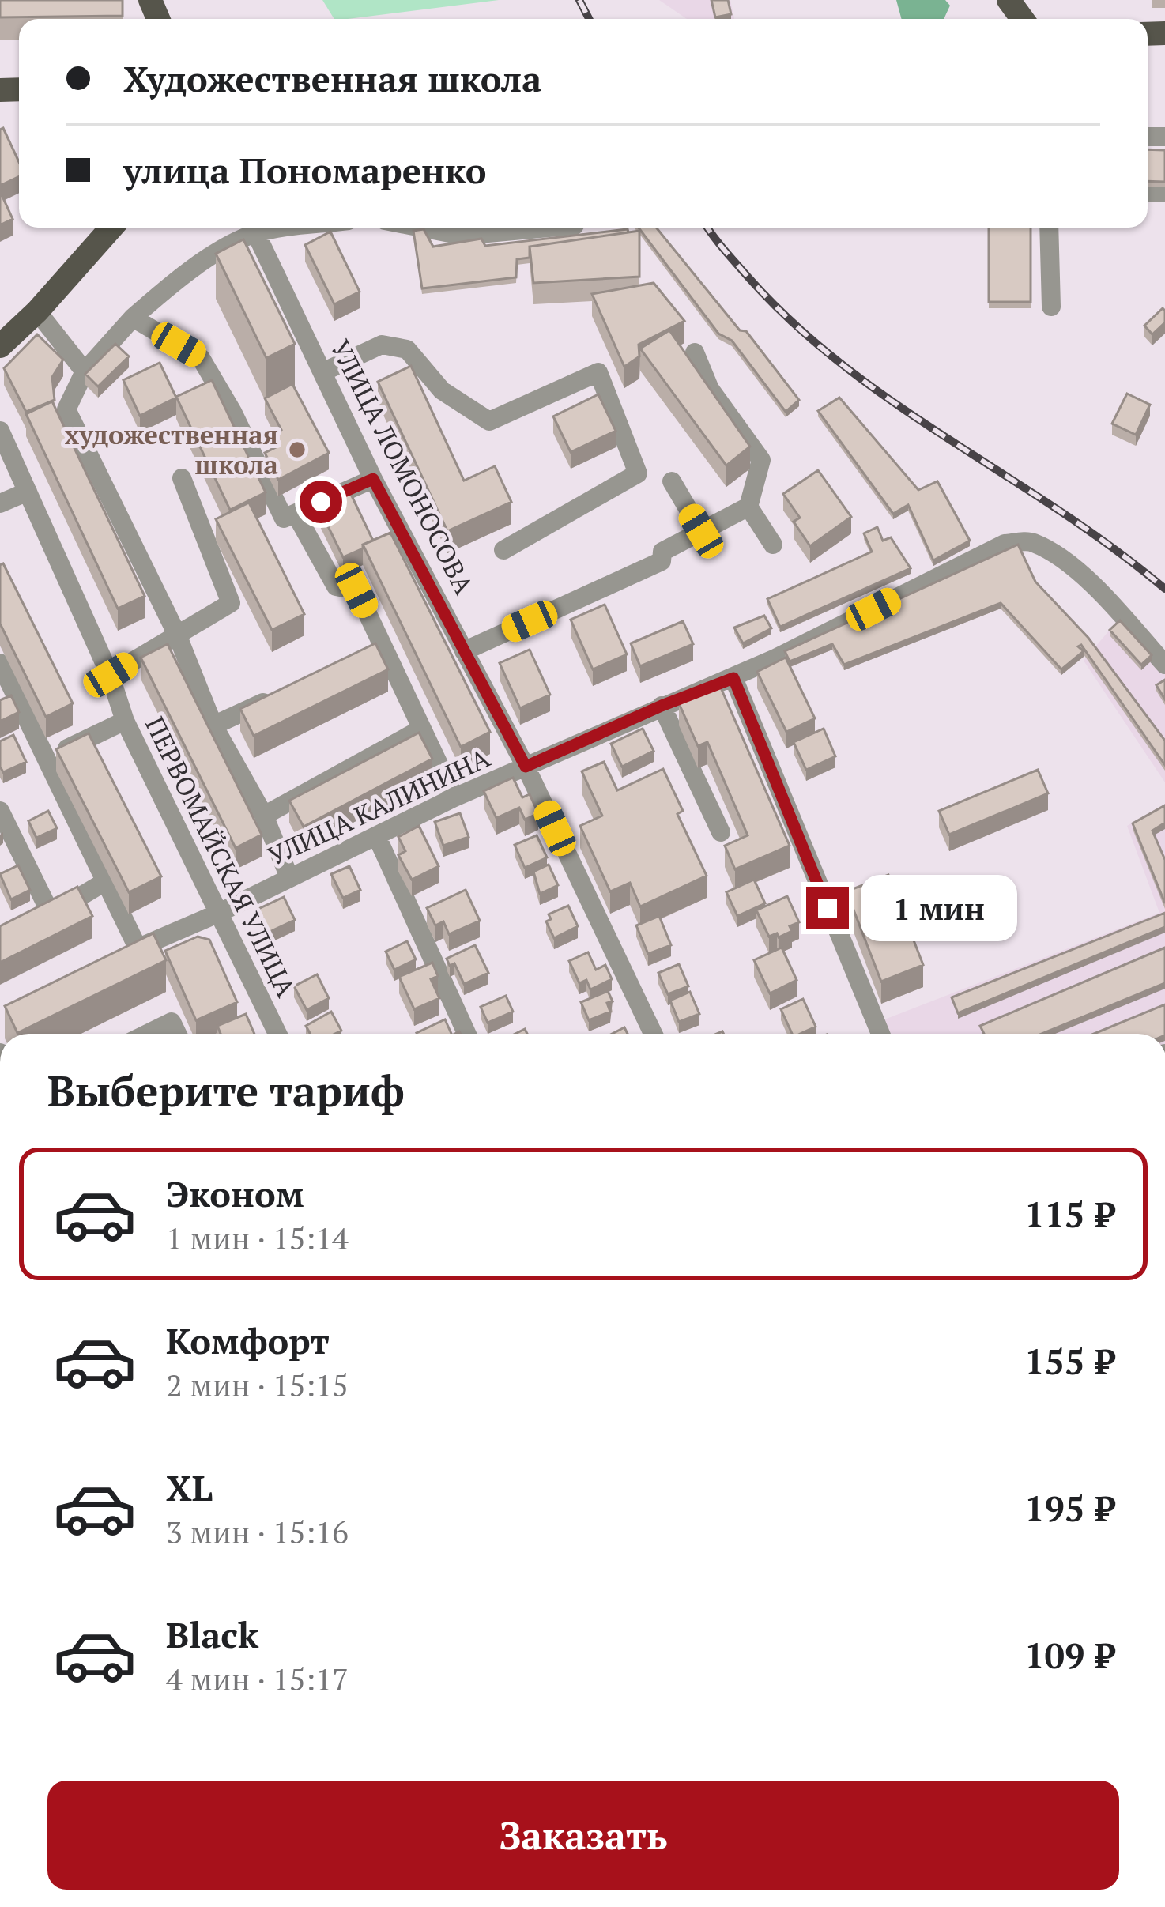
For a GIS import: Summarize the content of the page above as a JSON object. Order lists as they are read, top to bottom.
{
  "streets": {
    "street": ["УЛИЦА ЛОМОНОСОВА", "УЛИЦА КАЛИНИНА", "ПЕРВОМАЙСКАЯ УЛИЦА"]
  },
  "crossings": [
    ["УЛИЦА ЛОМОНОСОВА", "УЛИЦА КАЛИНИНА"],
    ["УЛИЦА КАЛИНИНА", "ПЕРВОМАЙСКАЯ УЛИЦА"]
  ],
  "places": ["художественная школа"],
  "page": {
    "banner": ["Художественная школа", "улица Пономаренко"],
    "bubble": "1 мин",
    "heading": "Выберите тариф",
    "list": [
      {
        "name": "Эконом",
        "note": "1 мин · 15:14",
        "value": "115 ₽"
      },
      {
        "name": "Комфорт",
        "note": "2 мин · 15:15",
        "value": "155 ₽"
      },
      {
        "name": "XL",
        "note": "3 мин · 15:16",
        "value": "195 ₽"
      },
      {
        "name": "Black",
        "note": "4 мин · 15:17",
        "value": "109 ₽"
      }
    ],
    "buttons": "Заказать"
  }
}
